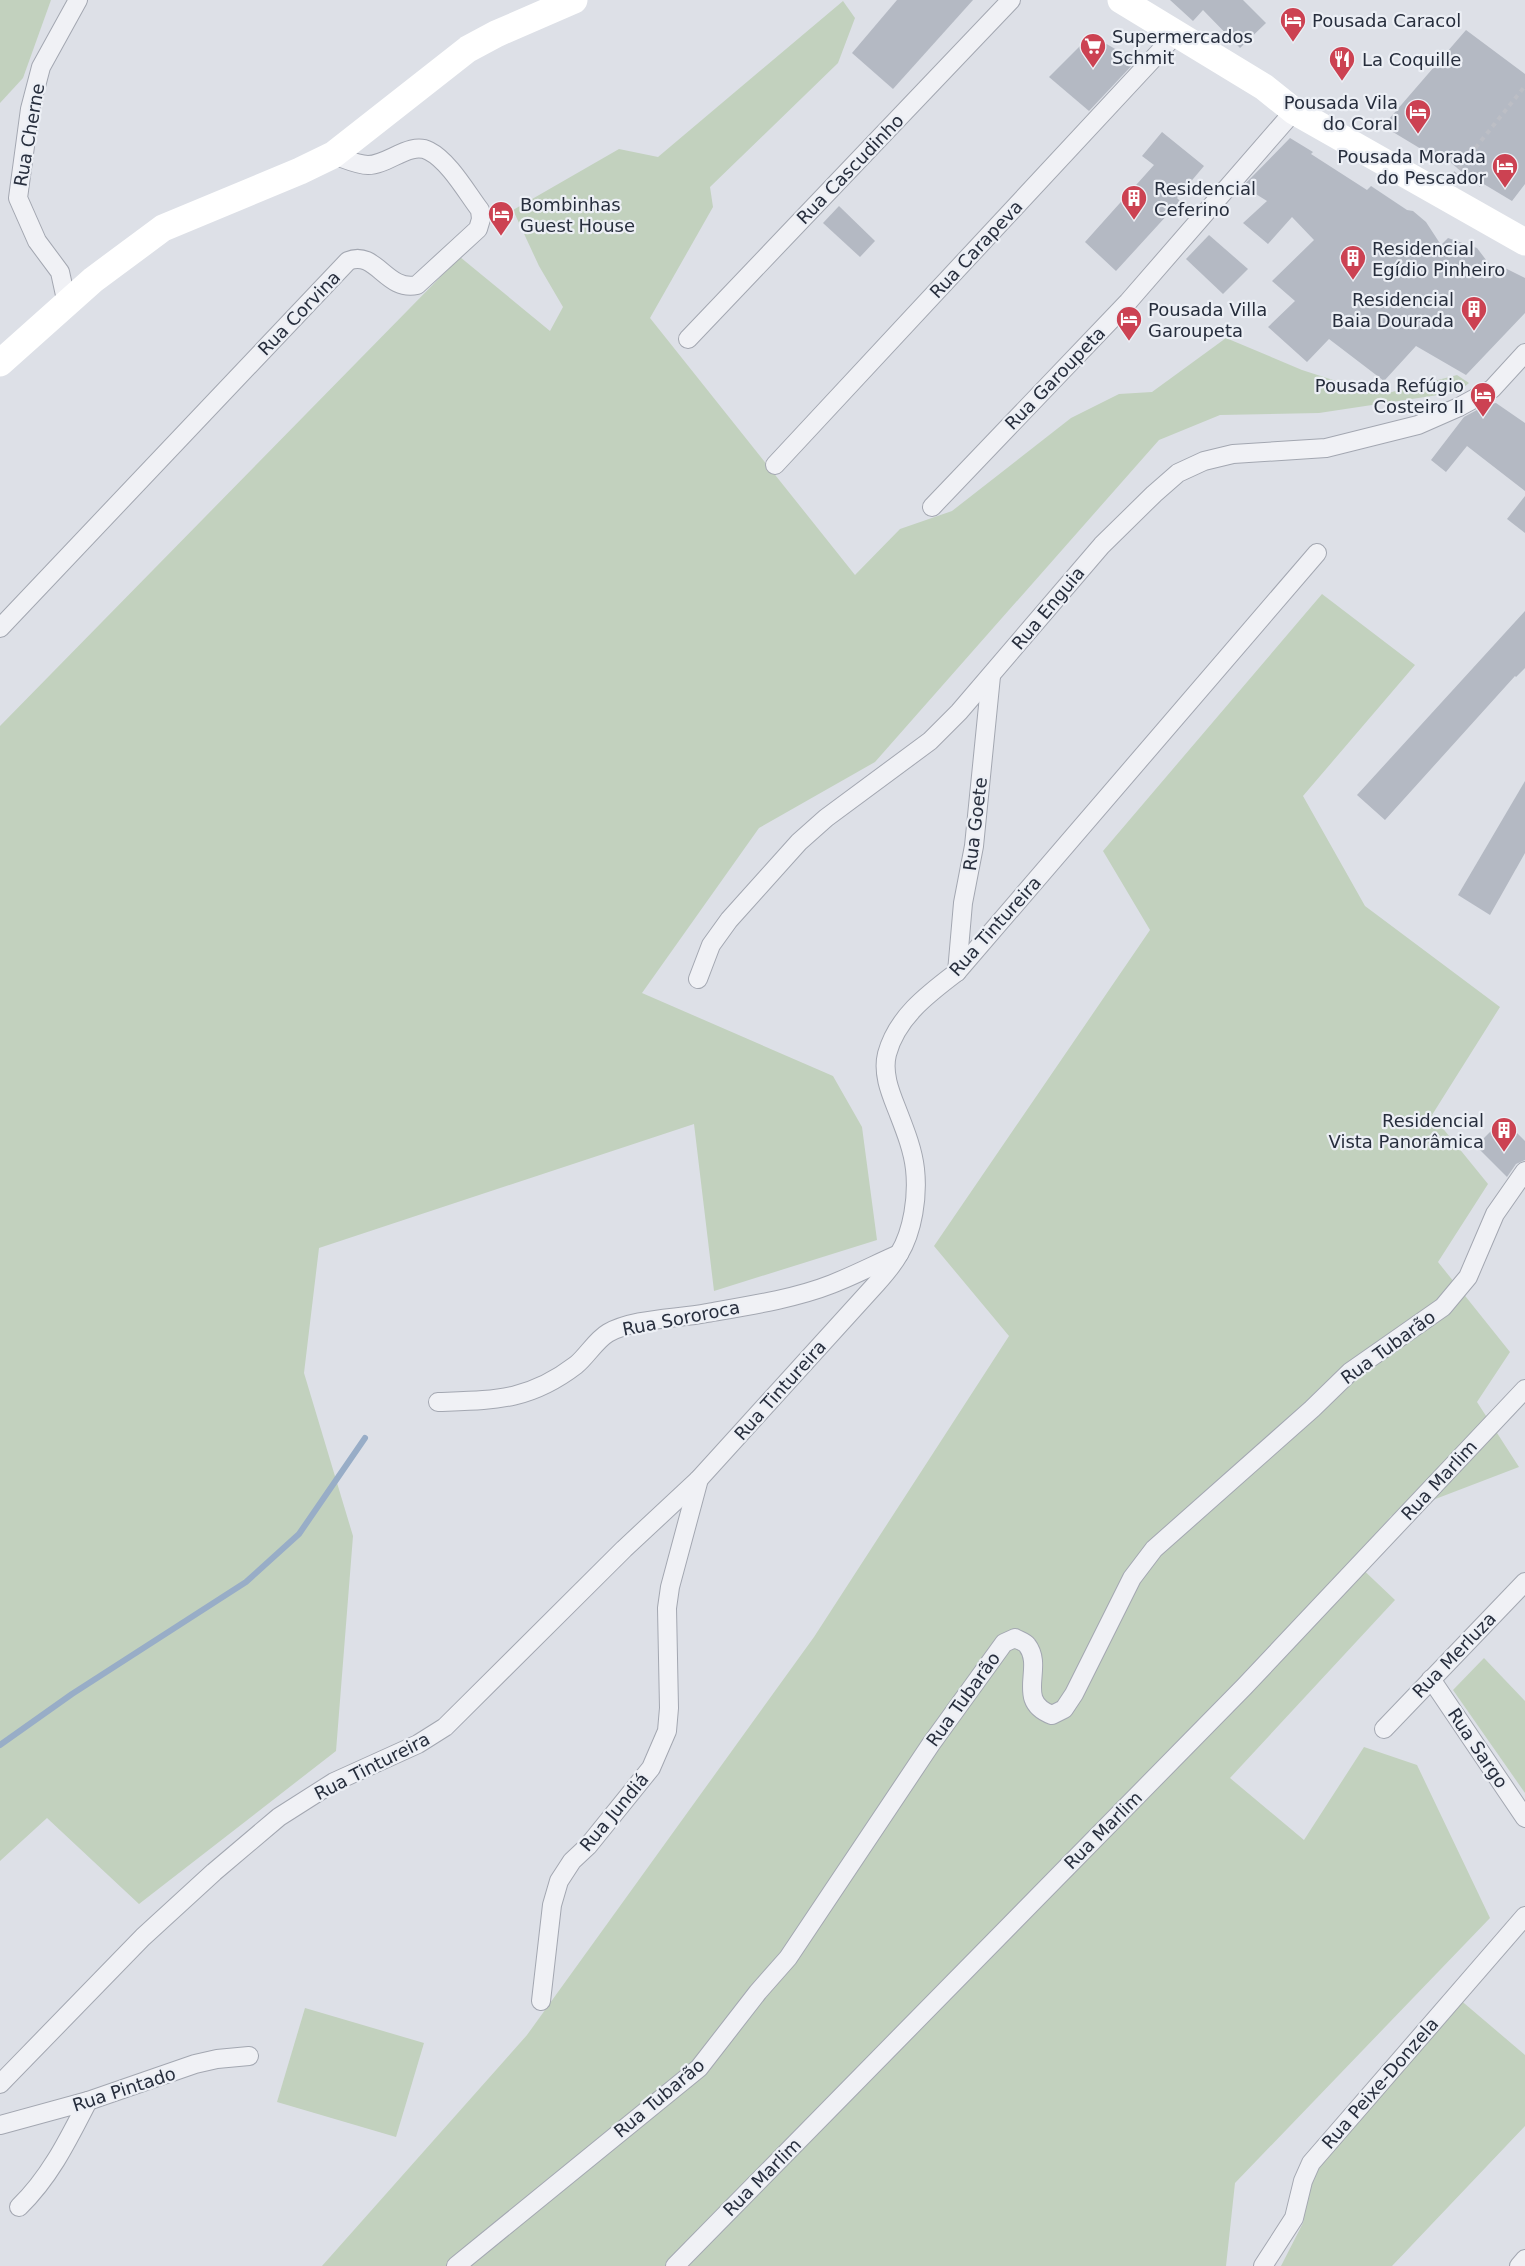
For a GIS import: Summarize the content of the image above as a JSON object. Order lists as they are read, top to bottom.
{
  "streets": {
    "street": [
      "Rua Cherne",
      "Rua Cascudinho",
      "Rua Carapeva",
      "Rua Corvina",
      "Rua Garoupeta",
      "Rua Enguia",
      "Rua Goete",
      "Rua Tintureira",
      "Rua Sororoca",
      "Rua Tubarão",
      "Rua Marlim",
      "Rua Merluza",
      "Rua Sargo",
      "Rua Jundiá",
      "Rua Peixe-Donzela",
      "Rua Pintado"
    ]
  },
  "crossings": [
    ["Rua Enguia", "Rua Goete"],
    ["Rua Goete", "Rua Tintureira"],
    ["Rua Tintureira", "Rua Sororoca"],
    ["Rua Tintureira", "Rua Jundiá"],
    ["Rua Merluza", "Rua Sargo"]
  ],
  "places": {
    "hotel": [
      "Pousada Caracol",
      "Pousada Vila do Coral",
      "Pousada Morada do Pescador",
      "Bombinhas Guest House",
      "Pousada Villa Garoupeta",
      "Pousada Refúgio Costeiro II"
    ],
    "supermarket": ["Supermercados Schmit"],
    "restaurant": ["La Coquille"],
    "building": [
      "Residencial Ceferino",
      "Residencial Egídio Pinheiro",
      "Residencial Baia Dourada",
      "Residencial Vista Panorâmica"
    ]
  }
}
